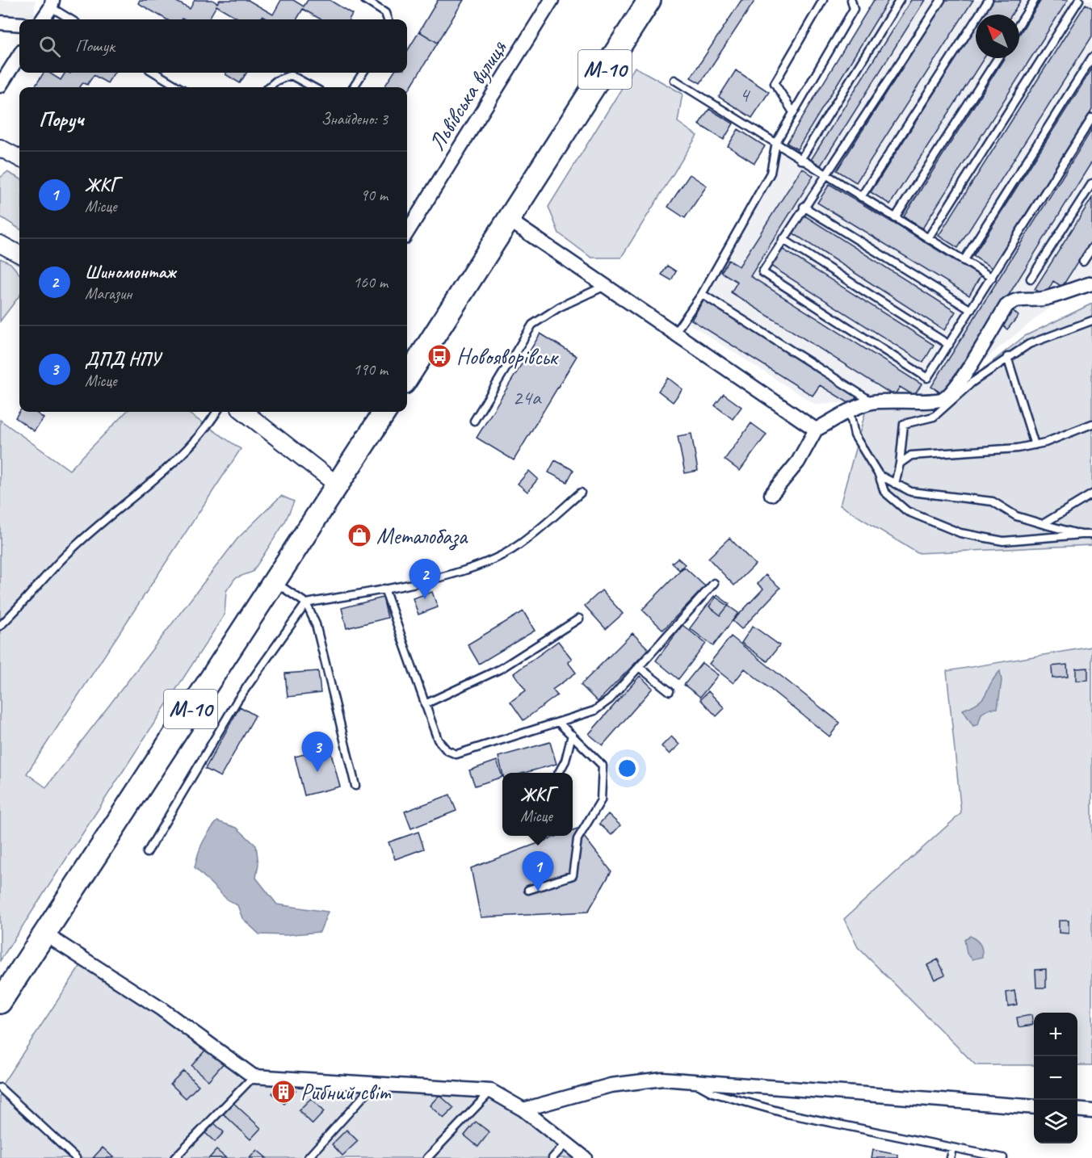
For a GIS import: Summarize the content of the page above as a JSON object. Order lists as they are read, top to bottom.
{
  "streets": {
    "highway": ["М-10"],
    "street": ["Львівська вулиця"]
  },
  "places": {
    "bus stop": ["Новояворівськ"],
    "shop": ["Металобаза"],
    "building": ["Рибний світ"]
  },
  "house_numbers": ["4", "24а"],
  "north": "top left",
  "page": {
    "search": "Пошук",
    "heading": ["Поруч", "Знайдено: 3"],
    "list": [
      {
        "mark": "1",
        "name": "ЖКГ",
        "note": "Місце",
        "value": "90 m"
      },
      {
        "mark": "2",
        "name": "Шиномонтаж",
        "note": "Магазин",
        "value": "160 m"
      },
      {
        "mark": "3",
        "name": "ДПД НПУ",
        "note": "Місце",
        "value": "190 m"
      }
    ],
    "pins": ["2", "3", "1"],
    "popup": ["ЖКГ", "Місце"],
    "map_buttons": ["+", "−"]
  }
}
